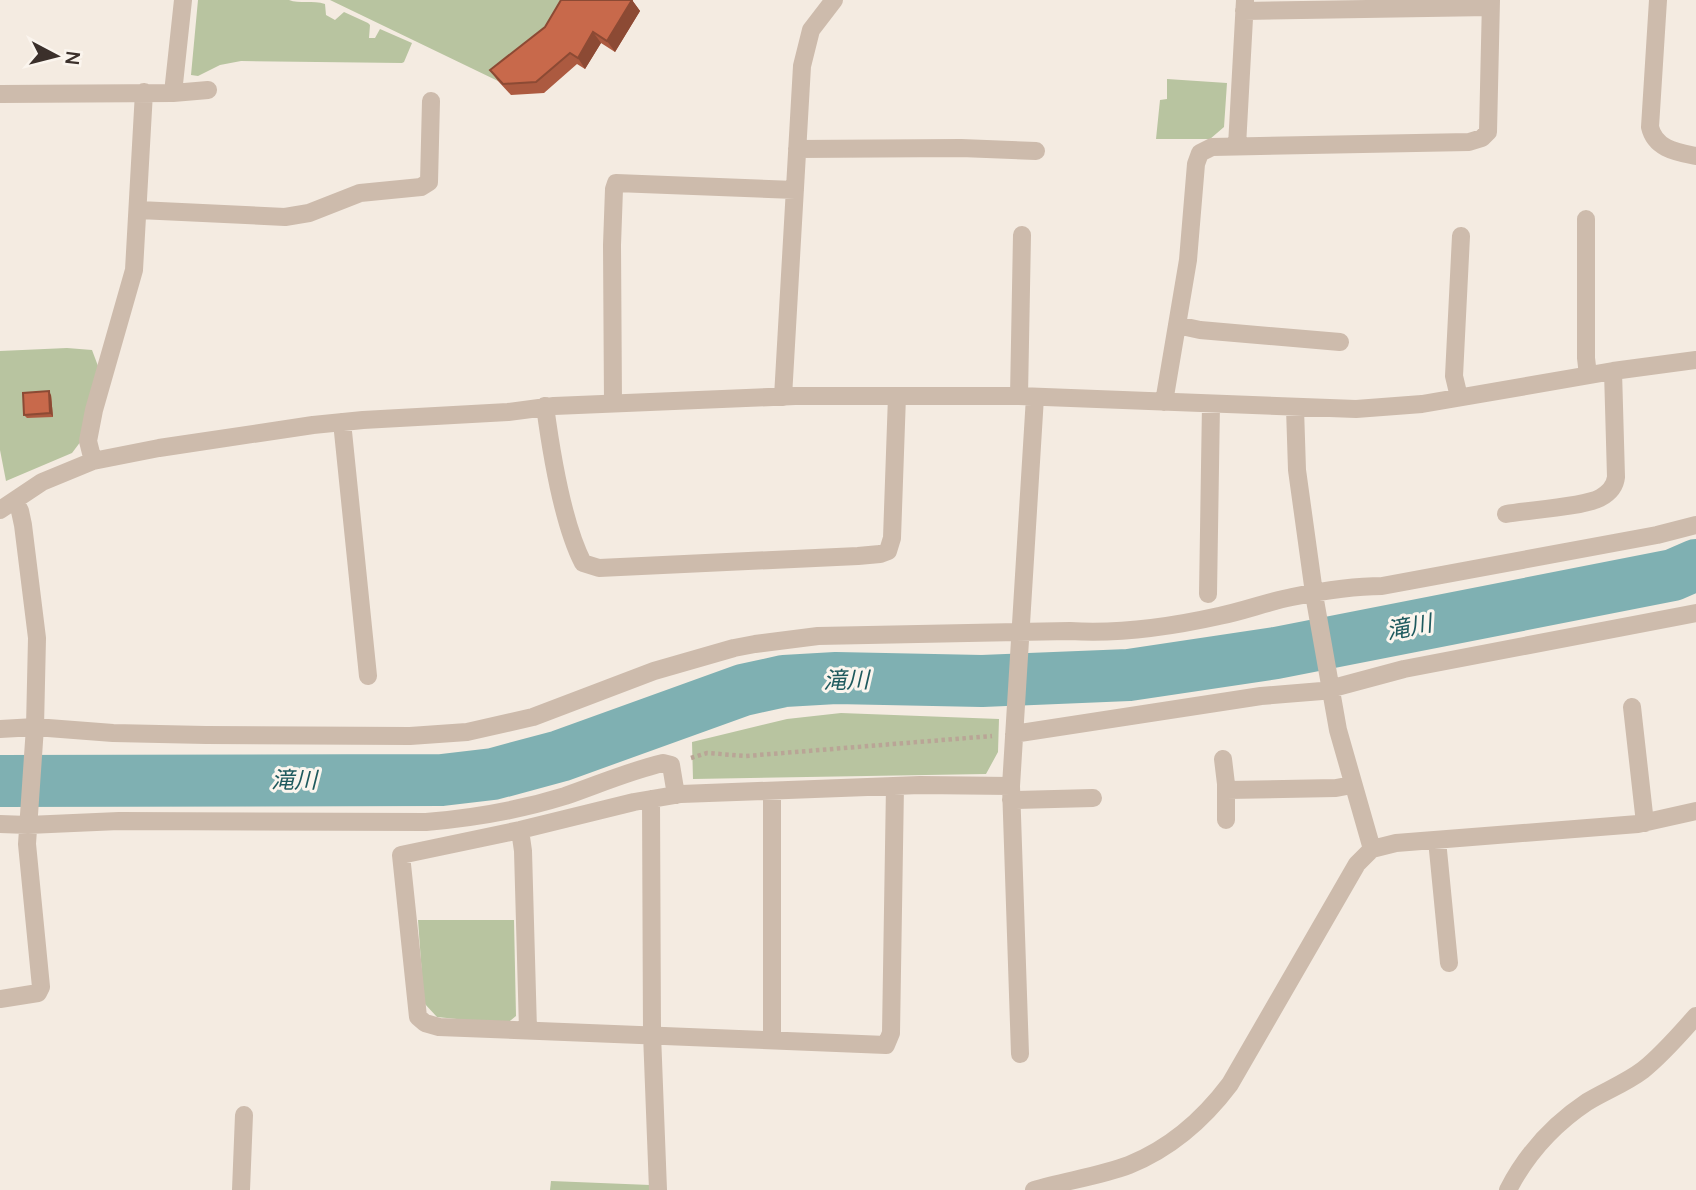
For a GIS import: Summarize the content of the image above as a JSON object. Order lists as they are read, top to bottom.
{
  "water": ["滝川"],
  "north": "right"
}
